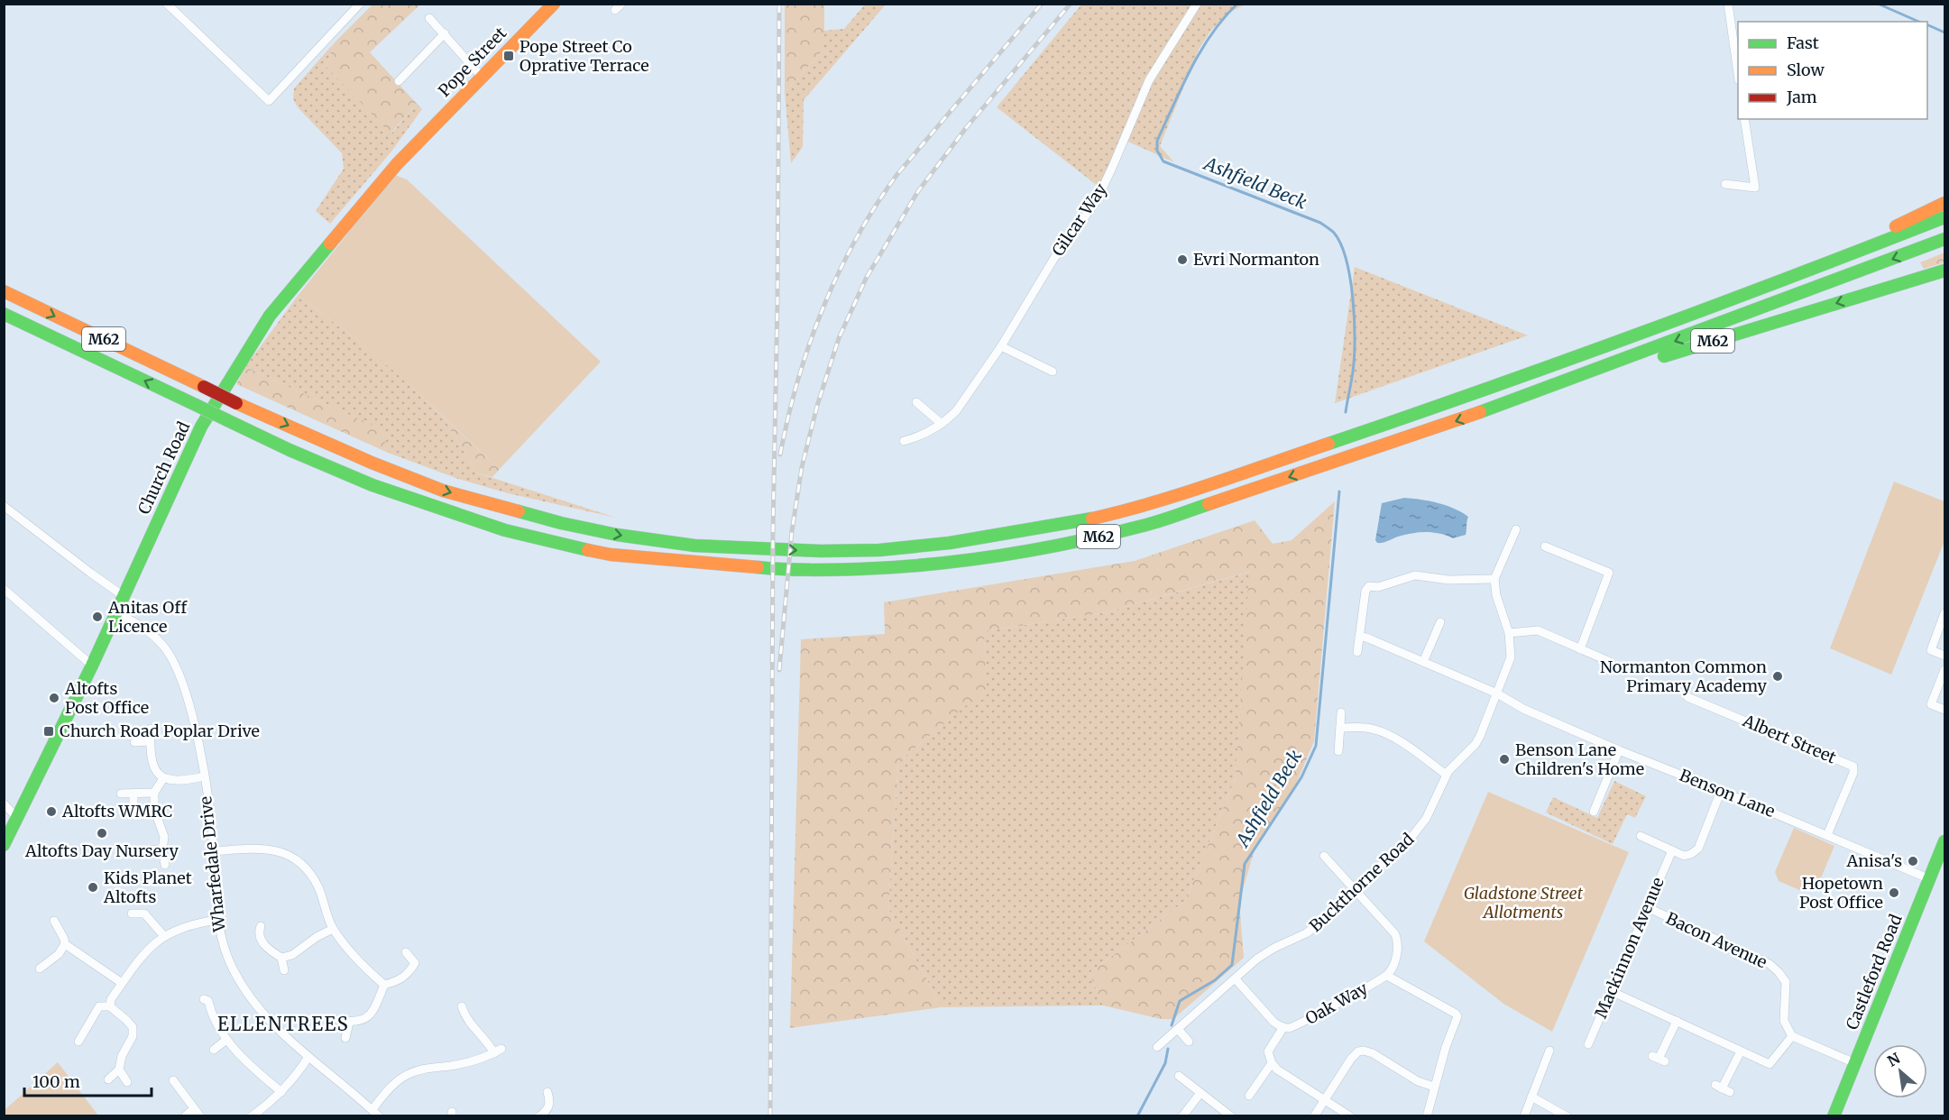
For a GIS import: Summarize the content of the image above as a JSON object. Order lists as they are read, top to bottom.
{
  "streets": {
    "main road": [
      "Pope Street",
      "M62",
      "Church Road",
      "Castleford Road"
    ],
    "street": [
      "Gilcar Way",
      "Albert Street",
      "Benson Lane",
      "Wharfedale Drive",
      "Buckthorne Road",
      "Bacon Avenue",
      "Mackinnon Avenue",
      "Oak Way"
    ]
  },
  "crossings": [
    ["Pope Street", "Church Road"],
    ["Church Road", "Wharfedale Drive"],
    ["Albert Street", "Benson Lane"],
    ["Benson Lane", "Buckthorne Road"],
    ["Benson Lane", "Castleford Road"],
    ["Buckthorne Road", "Oak Way"],
    ["Bacon Avenue", "Mackinnon Avenue"]
  ],
  "districts": ["ELLENTREES"],
  "water": ["Ashfield Beck"],
  "parks": ["Gladstone Street Allotments"],
  "places": {
    "transit": ["Pope Street Co Oprative Terrace", "Church Road Poplar Drive"],
    "other": [
      "Evri Normanton",
      "Anitas Off Licence",
      "Normanton Common Primary Academy",
      "Altofts Post Office",
      "Benson Lane Children's Home",
      "Altofts WMRC",
      "Altofts Day Nursery",
      "Anisa's",
      "Kids Planet Altofts",
      "Hopetown Post Office"
    ]
  },
  "legend": ["Fast", "Slow", "Jam"],
  "scale_bar": "100 m",
  "north": "top left"
}
